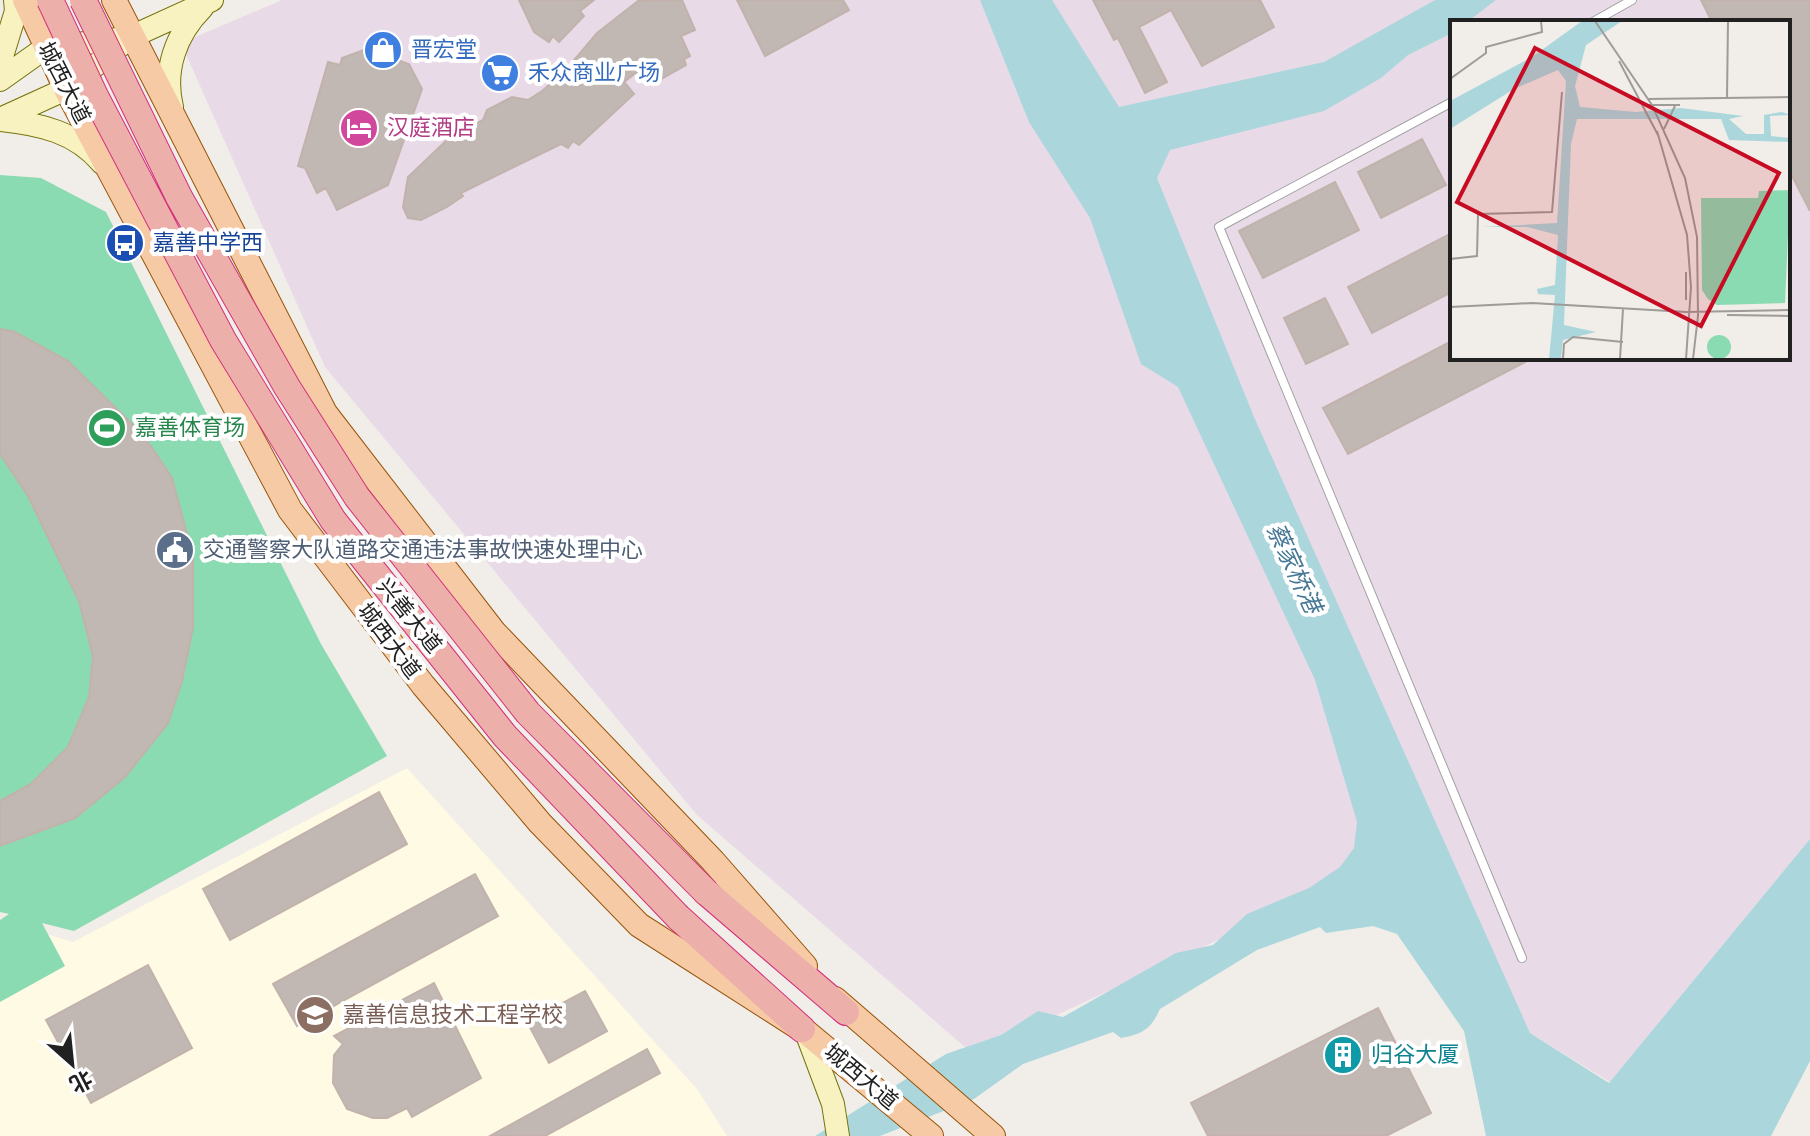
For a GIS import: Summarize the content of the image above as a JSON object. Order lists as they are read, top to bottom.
{
  "streets": {
    "highway": ["兴善大道"],
    "main road": ["城西大道"]
  },
  "crossings": [
    ["城西大道", "兴善大道"]
  ],
  "water": ["蔡家桥港"],
  "places": {
    "shop": ["晋宏堂"],
    "supermarket": ["禾众商业广场"],
    "hotel": ["汉庭酒店"],
    "bus stop": ["嘉善中学西"],
    "sports": ["嘉善体育场"],
    "public building": ["交通警察大队道路交通违法事故快速处理中心"],
    "school or university": ["嘉善信息技术工程学校"],
    "building": ["归谷大厦"]
  },
  "north": "bottom right"
}
